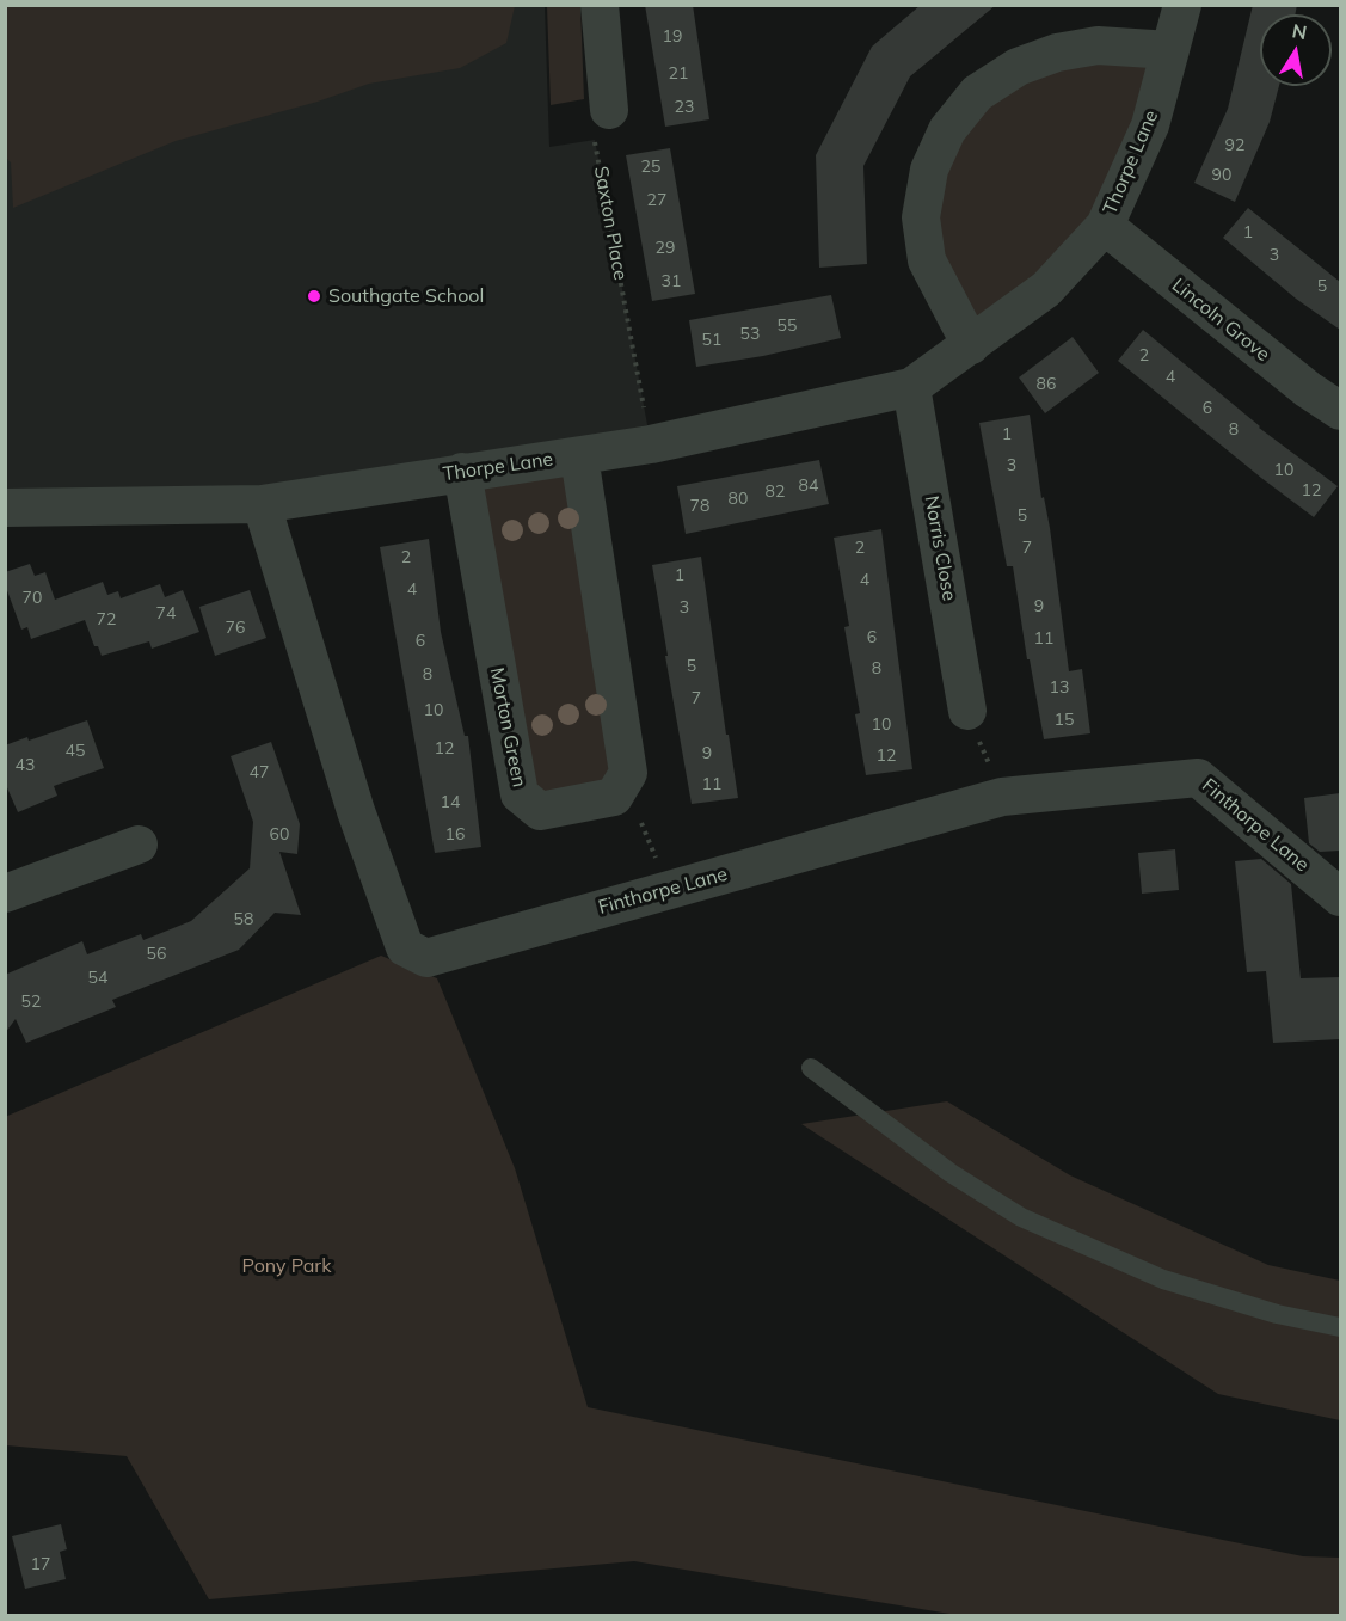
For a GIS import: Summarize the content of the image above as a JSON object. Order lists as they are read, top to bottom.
{
  "streets": {
    "street": [
      "Thorpe Lane",
      "Lincoln Grove",
      "Norris Close",
      "Morton Green",
      "Finthorpe Lane"
    ],
    "path": ["Saxton Place"]
  },
  "crossings": [
    ["Thorpe Lane", "Saxton Place"],
    ["Thorpe Lane", "Lincoln Grove"],
    ["Thorpe Lane", "Norris Close"],
    ["Thorpe Lane", "Morton Green"],
    ["Thorpe Lane", "Finthorpe Lane"]
  ],
  "parks": ["Pony Park"],
  "places": ["Southgate School"],
  "house_numbers": [
    "19",
    "21",
    "23",
    "92",
    "25",
    "90",
    "27",
    "1",
    "29",
    "3",
    "31",
    "5",
    "55",
    "53",
    "51",
    "2",
    "4",
    "86",
    "6",
    "8",
    "1",
    "3",
    "10",
    "84",
    "12",
    "82",
    "80",
    "78",
    "5",
    "2",
    "7",
    "2",
    "1",
    "4",
    "4",
    "70",
    "9",
    "3",
    "74",
    "72",
    "76",
    "6",
    "11",
    "6",
    "5",
    "8",
    "8",
    "13",
    "7",
    "10",
    "15",
    "10",
    "12",
    "45",
    "9",
    "12",
    "43",
    "47",
    "11",
    "14",
    "60",
    "16",
    "58",
    "56",
    "54",
    "52",
    "17"
  ],
  "north": "top"
}
